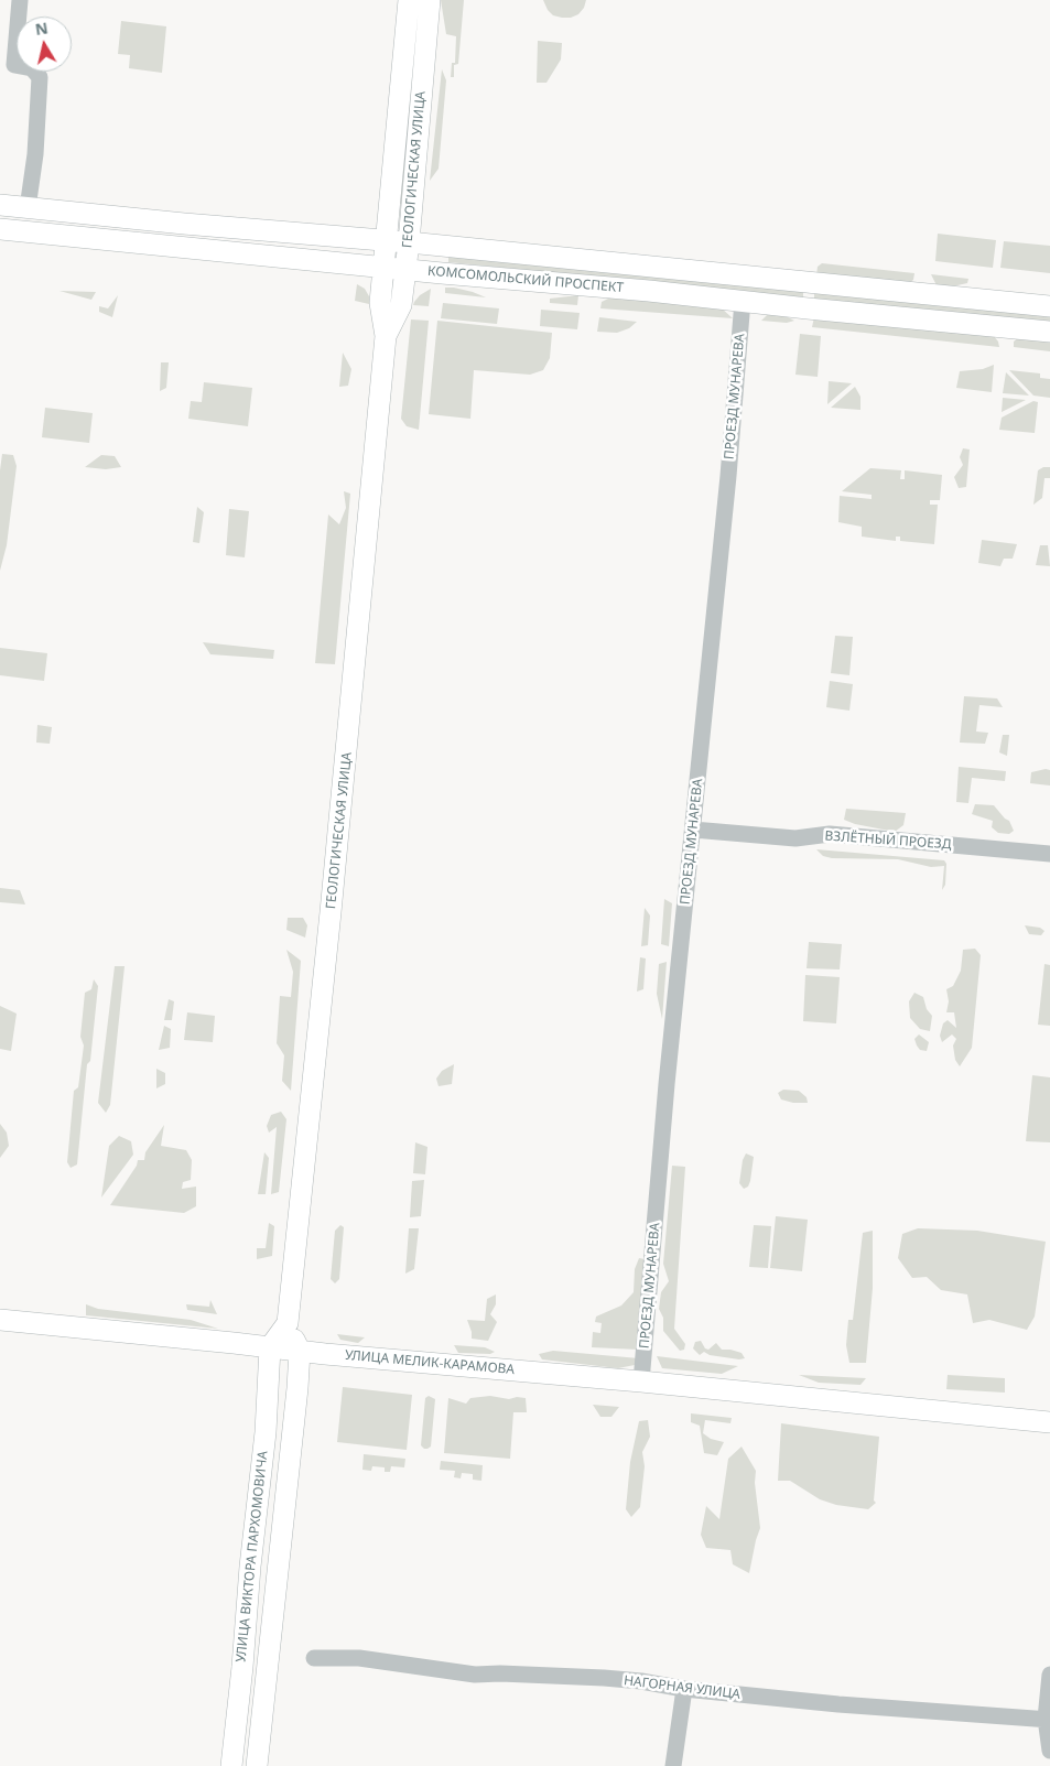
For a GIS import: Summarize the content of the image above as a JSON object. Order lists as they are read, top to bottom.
{
  "streets": {
    "main road": [
      "ГЕОЛОГИЧЕСКАЯ УЛИЦА",
      "КОМСОМОЛЬСКИЙ ПРОСПЕКТ",
      "УЛИЦА МЕЛИК-КАРАМОВА",
      "УЛИЦА ВИКТОРА ПАРХОМОВИЧА"
    ],
    "street": ["ПРОЕЗД МУНАРЕВА", "ВЗЛЁТНЫЙ ПРОЕЗД", "НАГОРНАЯ УЛИЦА"]
  },
  "crossings": [
    ["ГЕОЛОГИЧЕСКАЯ УЛИЦА", "КОМСОМОЛЬСКИЙ ПРОСПЕКТ"],
    ["ГЕОЛОГИЧЕСКАЯ УЛИЦА", "УЛИЦА МЕЛИК-КАРАМОВА"],
    ["ГЕОЛОГИЧЕСКАЯ УЛИЦА", "УЛИЦА ВИКТОРА ПАРХОМОВИЧА"],
    ["КОМСОМОЛЬСКИЙ ПРОСПЕКТ", "ПРОЕЗД МУНАРЕВА"],
    ["ПРОЕЗД МУНАРЕВА", "ВЗЛЁТНЫЙ ПРОЕЗД"],
    ["ПРОЕЗД МУНАРЕВА", "УЛИЦА МЕЛИК-КАРАМОВА"],
    ["УЛИЦА МЕЛИК-КАРАМОВА", "УЛИЦА ВИКТОРА ПАРХОМОВИЧА"]
  ],
  "north": "top"
}
